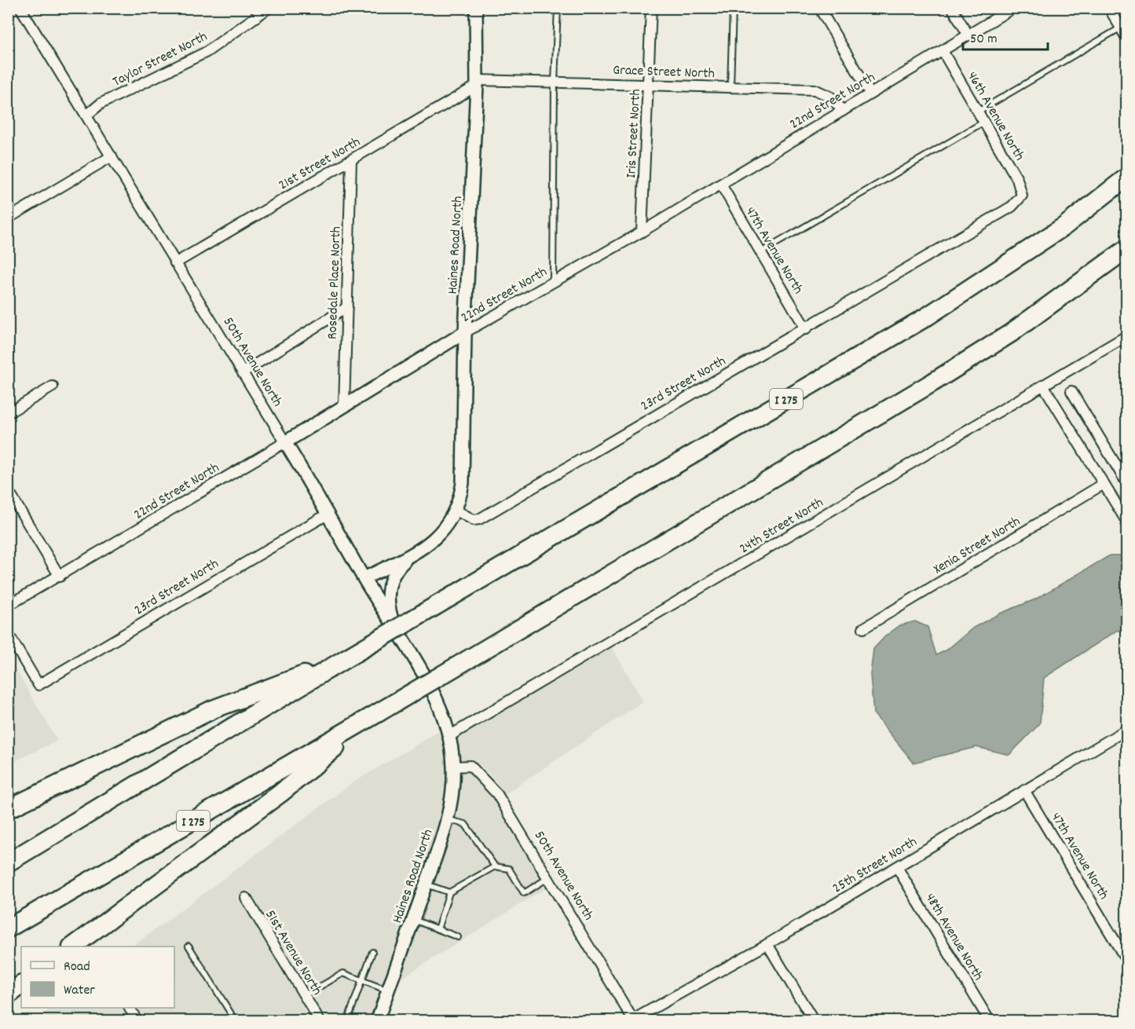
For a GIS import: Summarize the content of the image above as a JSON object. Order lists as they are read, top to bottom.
{
  "streets": {
    "highway": ["I 275"],
    "street": [
      "Taylor Street North",
      "Grace Street North",
      "22nd Street North",
      "46th Avenue North",
      "Iris Street North",
      "21st Street North",
      "Haines Road North",
      "47th Avenue North",
      "Rosedale Place North",
      "50th Avenue North",
      "23rd Street North",
      "24th Street North",
      "Xenia Street North",
      "25th Street North",
      "48th Avenue North",
      "51st Avenue North"
    ]
  },
  "crossings": [
    ["Taylor Street North", "50th Avenue North"],
    ["Grace Street North", "22nd Street North"],
    ["Grace Street North", "Iris Street North"],
    ["Grace Street North", "21st Street North"],
    ["Grace Street North", "Haines Road North"],
    ["22nd Street North", "46th Avenue North"],
    ["22nd Street North", "Iris Street North"],
    ["22nd Street North", "Haines Road North"],
    ["22nd Street North", "47th Avenue North"],
    ["22nd Street North", "Rosedale Place North"],
    ["22nd Street North", "50th Avenue North"],
    ["46th Avenue North", "23rd Street North"],
    ["21st Street North", "Haines Road North"],
    ["21st Street North", "Rosedale Place North"],
    ["21st Street North", "50th Avenue North"],
    ["Haines Road North", "50th Avenue North"],
    ["Haines Road North", "23rd Street North"],
    ["Haines Road North", "24th Street North"],
    ["47th Avenue North", "23rd Street North"],
    ["47th Avenue North", "25th Street North"],
    ["50th Avenue North", "23rd Street North"],
    ["50th Avenue North", "24th Street North"],
    ["50th Avenue North", "25th Street North"],
    ["25th Street North", "48th Avenue North"]
  ],
  "legend": ["Road", "Water"],
  "scale_bar": "50 m"
}
